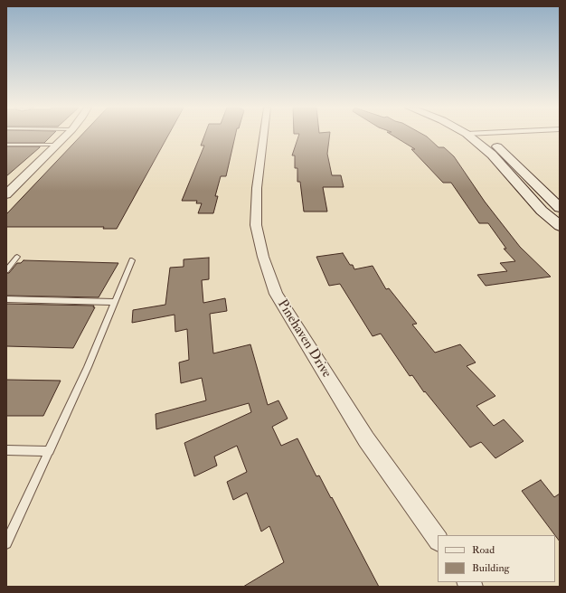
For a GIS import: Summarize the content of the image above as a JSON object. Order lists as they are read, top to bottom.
{
  "streets": {
    "street": ["Pinehaven Drive"]
  },
  "legend": ["Road", "Building"]
}
